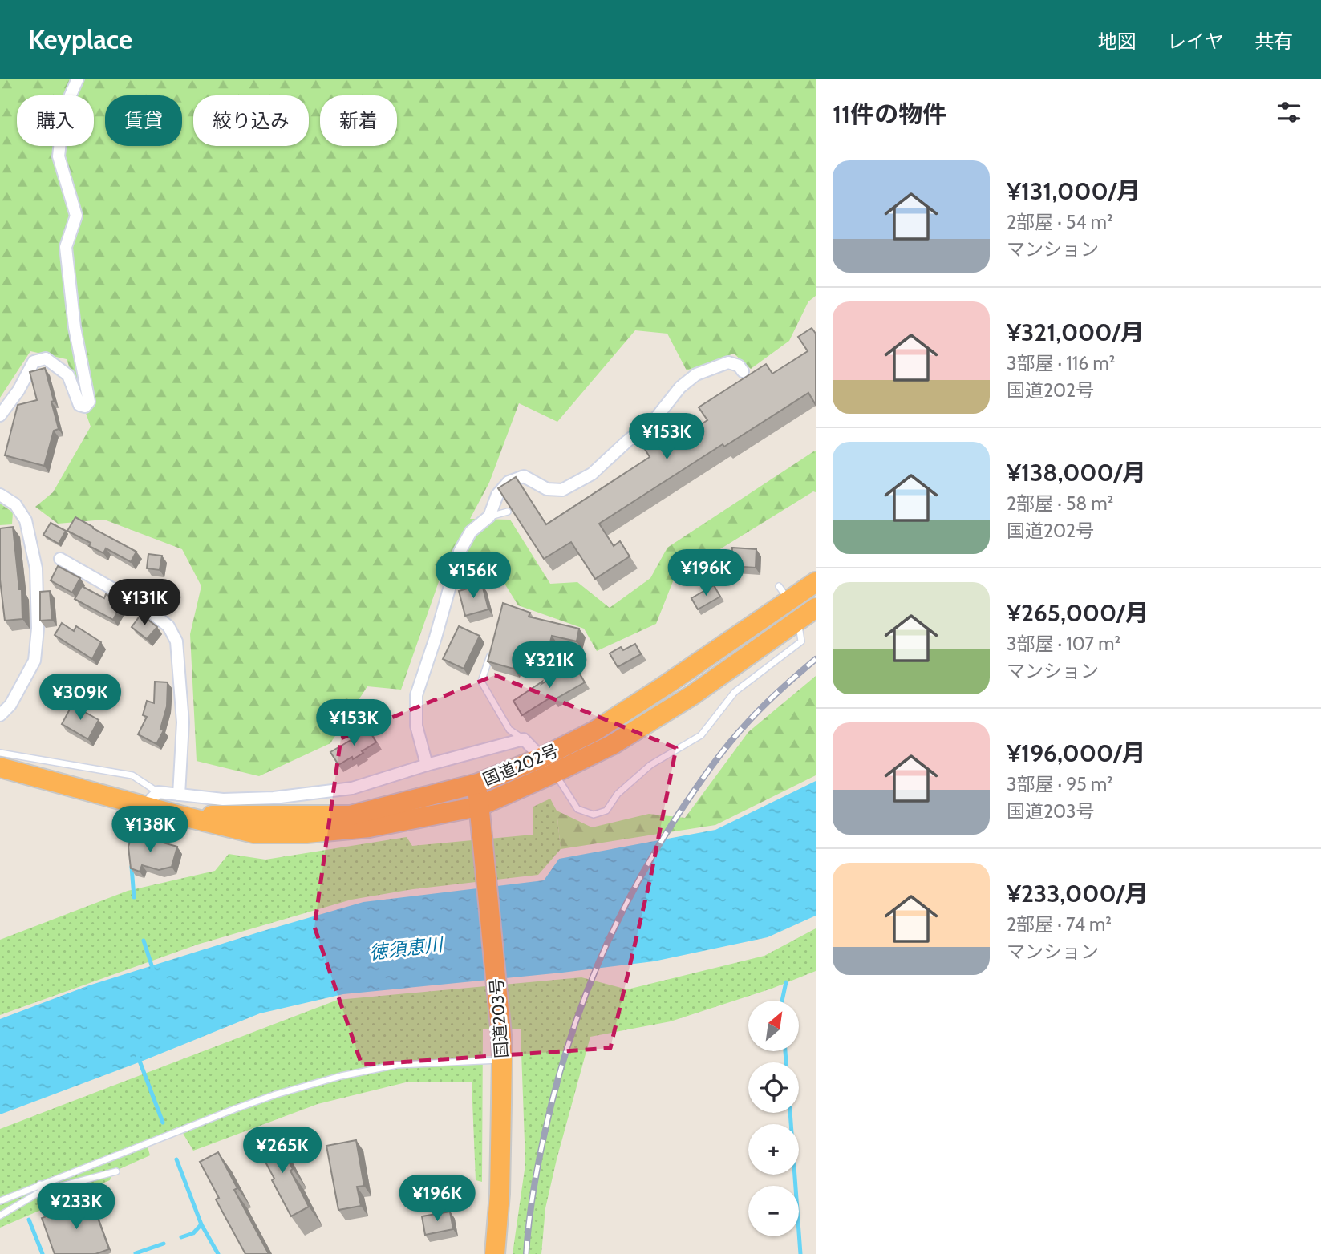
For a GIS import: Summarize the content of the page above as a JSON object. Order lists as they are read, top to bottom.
{
  "streets": {
    "highway": ["国道202号", "国道203号"]
  },
  "crossings": [
    ["国道202号", "国道203号"]
  ],
  "water": ["徳須恵川"],
  "north": "top right",
  "page": {
    "header": "Keyplace",
    "nav": ["地図", "レイヤ", "共有"],
    "heading": "11件の物件",
    "chip": [
      "購入",
      "賃貸",
      "絞り込み",
      "新着"
    ],
    "list": [
      {
        "name": "¥131,000/月",
        "note": "2部屋 · 54 m² · マンション"
      },
      {
        "name": "¥321,000/月",
        "note": "3部屋 · 116 m² · 国道202号"
      },
      {
        "name": "¥138,000/月",
        "note": "2部屋 · 58 m² · 国道202号"
      },
      {
        "name": "¥265,000/月",
        "note": "3部屋 · 107 m² · マンション"
      },
      {
        "name": "¥196,000/月",
        "note": "3部屋 · 95 m² · 国道203号"
      },
      {
        "name": "¥233,000/月",
        "note": "2部屋 · 74 m² · マンション"
      }
    ],
    "price": [
      "¥153K",
      "¥196K",
      "¥156K",
      "¥131K",
      "¥321K",
      "¥309K",
      "¥153K",
      "¥138K",
      "¥265K",
      "¥196K",
      "¥233K"
    ],
    "map_buttons": ["+", "−"]
  }
}
